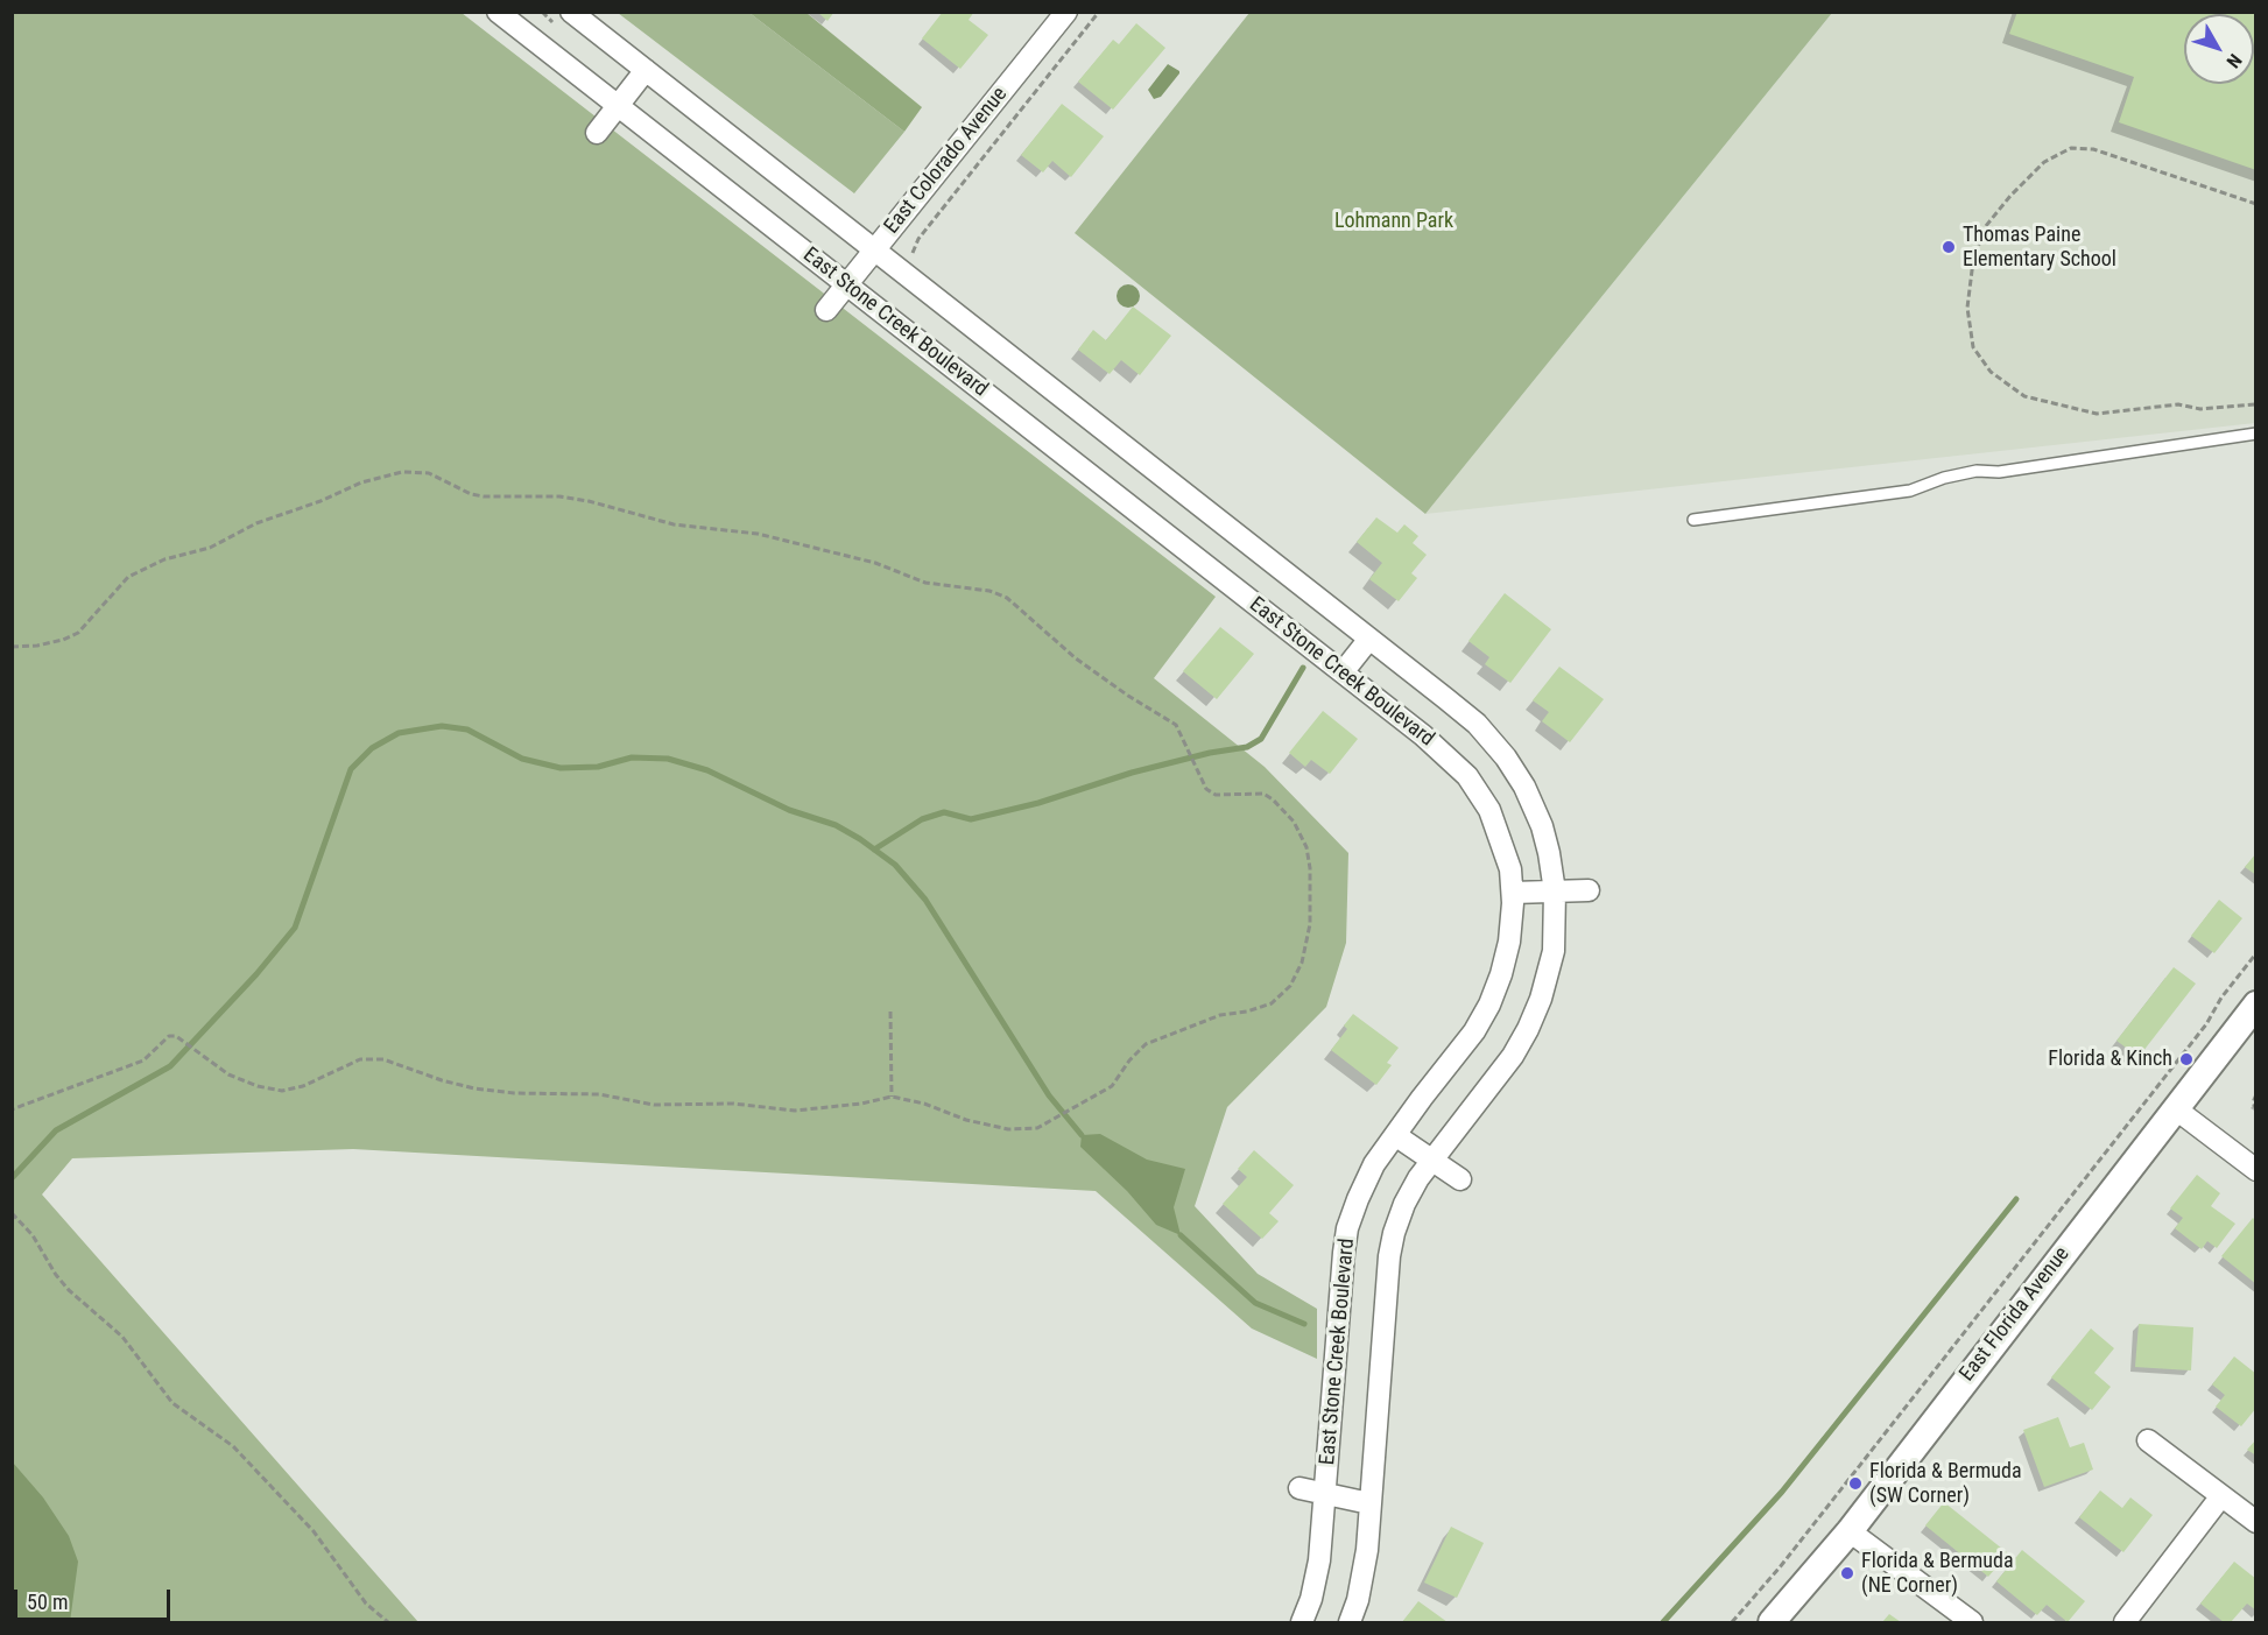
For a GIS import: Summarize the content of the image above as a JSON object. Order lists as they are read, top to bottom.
{
  "streets": {
    "street": ["East Colorado Avenue", "East Stone Creek Boulevard", "East Florida Avenue"]
  },
  "crossings": [
    ["East Colorado Avenue", "East Stone Creek Boulevard"]
  ],
  "parks": ["Lohmann Park"],
  "places": [
    "Thomas Paine Elementary School",
    "Florida & Kinch",
    "Florida & Bermuda (SW Corner)",
    "Florida & Bermuda (NE Corner)"
  ],
  "scale_bar": "50 m",
  "north": "bottom right"
}
